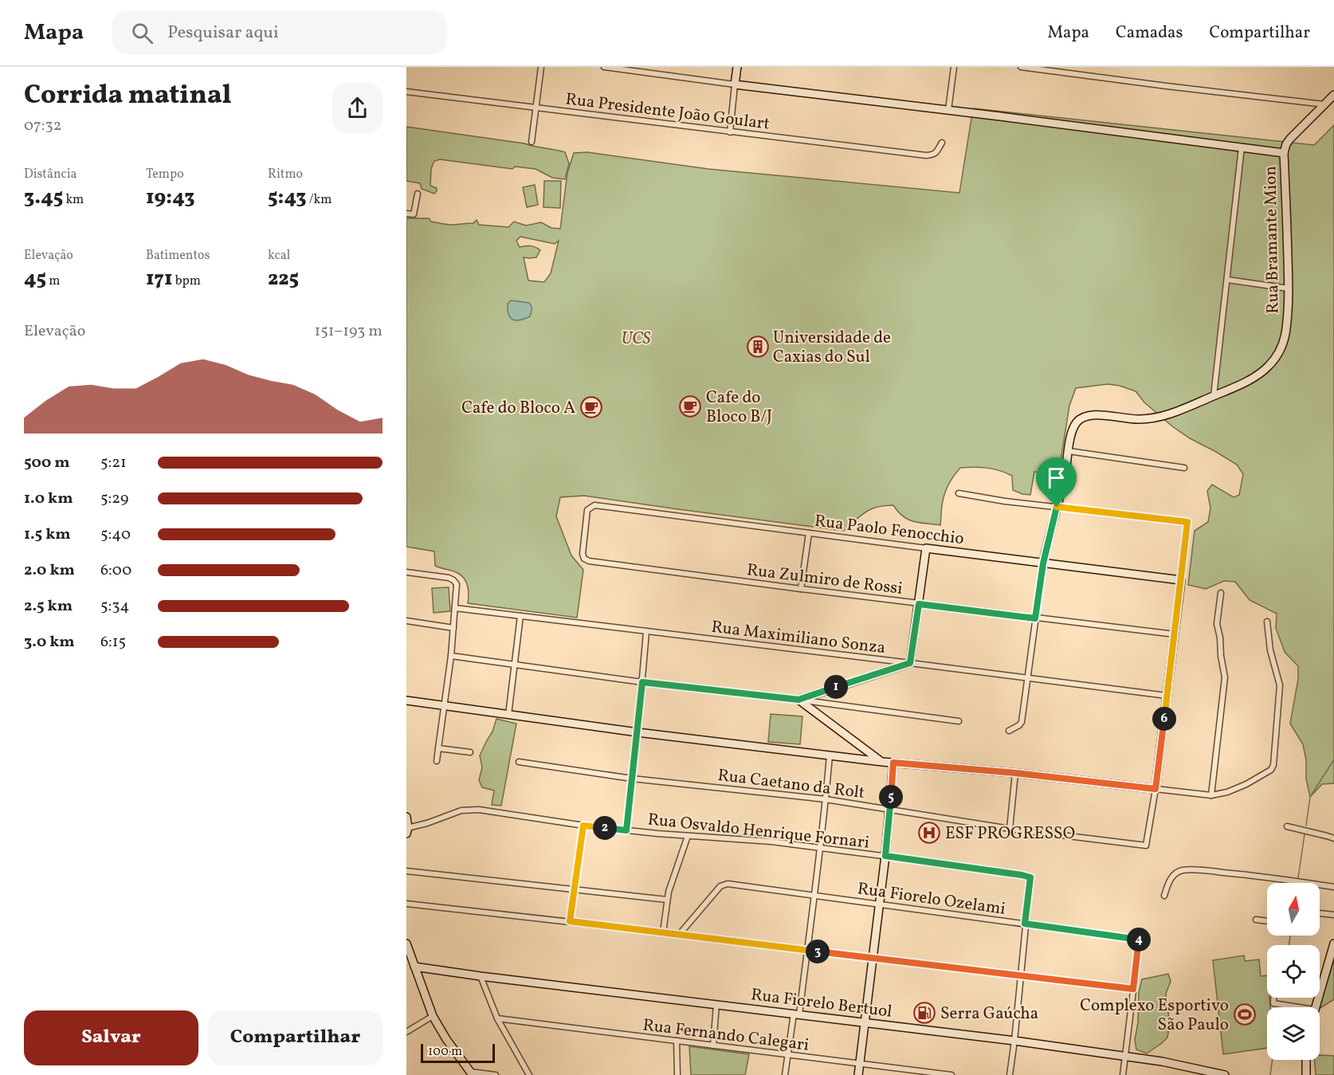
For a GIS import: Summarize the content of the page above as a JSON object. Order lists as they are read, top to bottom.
{
  "streets": {
    "street": [
      "Rua Presidente João Goulart",
      "Rua Bramante Mion",
      "Rua Paolo Fenocchio",
      "Rua Zulmiro de Rossi",
      "Rua Maximiliano Sonza",
      "Rua Caetano da Rolt",
      "Rua Osvaldo Henrique Fornari",
      "Rua Fiorelo Ozelami",
      "Rua Fiorelo Bertuol",
      "Rua Fernando Calegari"
    ]
  },
  "crossings": [
    ["Rua Bramante Mion", "Rua Paolo Fenocchio"],
    ["Rua Bramante Mion", "Rua Zulmiro de Rossi"],
    ["Rua Bramante Mion", "Rua Maximiliano Sonza"],
    ["Rua Paolo Fenocchio", "Rua Zulmiro de Rossi"],
    ["Rua Osvaldo Henrique Fornari", "Rua Fiorelo Ozelami"]
  ],
  "parks": ["UCS"],
  "places": {
    "building": ["Universidade de Caxias do Sul"],
    "cafe": ["Cafe do Bloco B/J", "Cafe do Bloco A"],
    "hospital": ["ESF PROGRESSO"],
    "fuel station": ["Serra Gaúcha"],
    "sports": ["Complexo Esportivo São Paulo"]
  },
  "scale_bar": "100 m",
  "north": "top",
  "page": {
    "header": "Mapa",
    "search": "Pesquisar aqui",
    "nav": ["Mapa", "Camadas", "Compartilhar"],
    "heading": ["Corrida matinal", "07:32"],
    "stats": [
      ["Distância", "3.45 km"],
      ["Tempo", "19:43"],
      ["Ritmo", "5:43 /km"],
      ["Elevação", "45 m"],
      ["Batimentos", "171 bpm"],
      ["kcal", "225"]
    ],
    "chart": ["Elevação", "151–193 m"],
    "list": [
      {
        "name": "500 m",
        "note": "5:21"
      },
      {
        "name": "1.0 km",
        "note": "5:29"
      },
      {
        "name": "1.5 km",
        "note": "5:40"
      },
      {
        "name": "2.0 km",
        "note": "6:00"
      },
      {
        "name": "2.5 km",
        "note": "5:34"
      },
      {
        "name": "3.0 km",
        "note": "6:15"
      }
    ],
    "pins": [
      "1",
      "6",
      "5",
      "2",
      "4",
      "3"
    ],
    "buttons": ["Salvar", "Compartilhar"],
    "scale": "100 m"
  }
}
